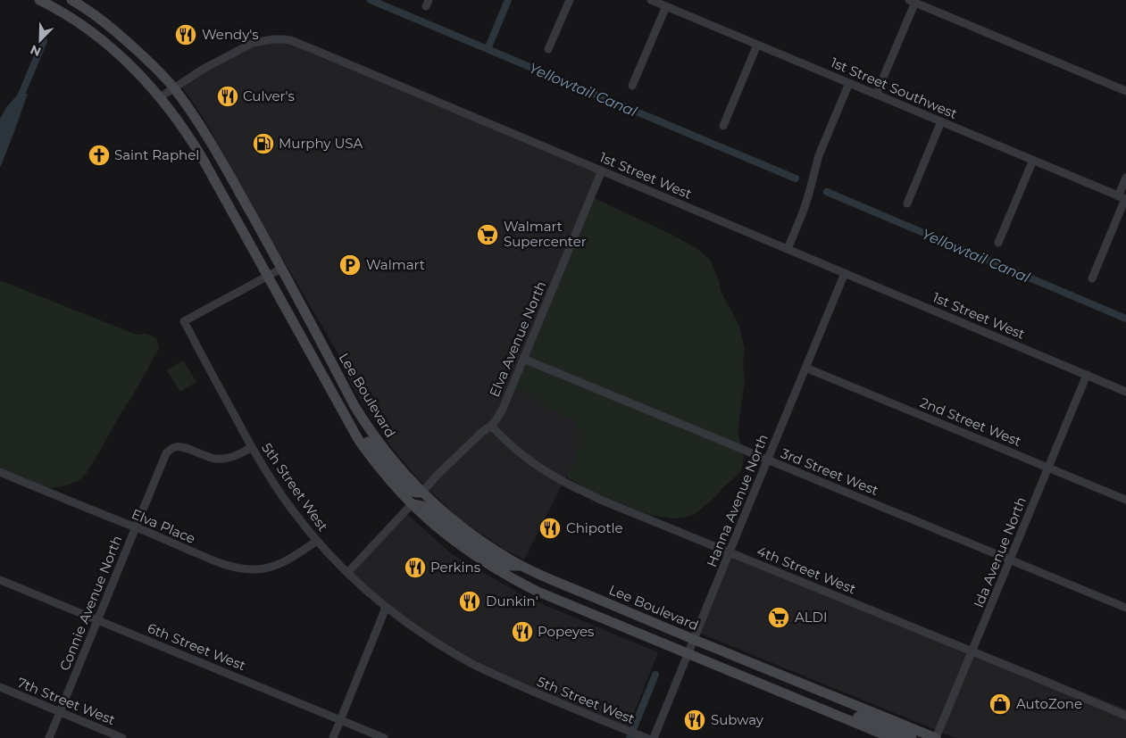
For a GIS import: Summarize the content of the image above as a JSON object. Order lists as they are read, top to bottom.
{
  "streets": {
    "main road": ["Lee Boulevard"],
    "street": [
      "1st Street Southwest",
      "1st Street West",
      "Elva Avenue North",
      "2nd Street West",
      "3rd Street West",
      "5th Street West",
      "Hanna Avenue North",
      "Elva Place",
      "Ida Avenue North",
      "4th Street West",
      "Connie Avenue North",
      "6th Street West",
      "7th Street West"
    ]
  },
  "crossings": [
    ["1st Street West", "Elva Avenue North"],
    ["1st Street West", "Lee Boulevard"],
    ["1st Street West", "Hanna Avenue North"],
    ["1st Street West", "Ida Avenue North"],
    ["Elva Avenue North", "Lee Boulevard"],
    ["Elva Avenue North", "3rd Street West"],
    ["Elva Avenue North", "4th Street West"],
    ["Lee Boulevard", "5th Street West"],
    ["Lee Boulevard", "Hanna Avenue North"],
    ["Lee Boulevard", "Ida Avenue North"],
    ["2nd Street West", "Hanna Avenue North"],
    ["2nd Street West", "Ida Avenue North"],
    ["3rd Street West", "Hanna Avenue North"],
    ["3rd Street West", "Ida Avenue North"],
    ["5th Street West", "Elva Place"],
    ["5th Street West", "Connie Avenue North"],
    ["Hanna Avenue North", "4th Street West"],
    ["Elva Place", "Connie Avenue North"],
    ["Ida Avenue North", "4th Street West"],
    ["Connie Avenue North", "6th Street West"],
    ["Connie Avenue North", "7th Street West"]
  ],
  "water": ["Yellowtail Canal"],
  "places": {
    "restaurant": [
      "Wendy's",
      "Culver's",
      "Chipotle",
      "Perkins",
      "Dunkin'",
      "Popeyes",
      "Subway"
    ],
    "fuel station": ["Murphy USA"],
    "church": ["Saint Raphel"],
    "supermarket": ["Walmart Supercenter", "ALDI"],
    "parking": ["Walmart"],
    "shop": ["AutoZone"]
  },
  "north": "bottom left"
}
